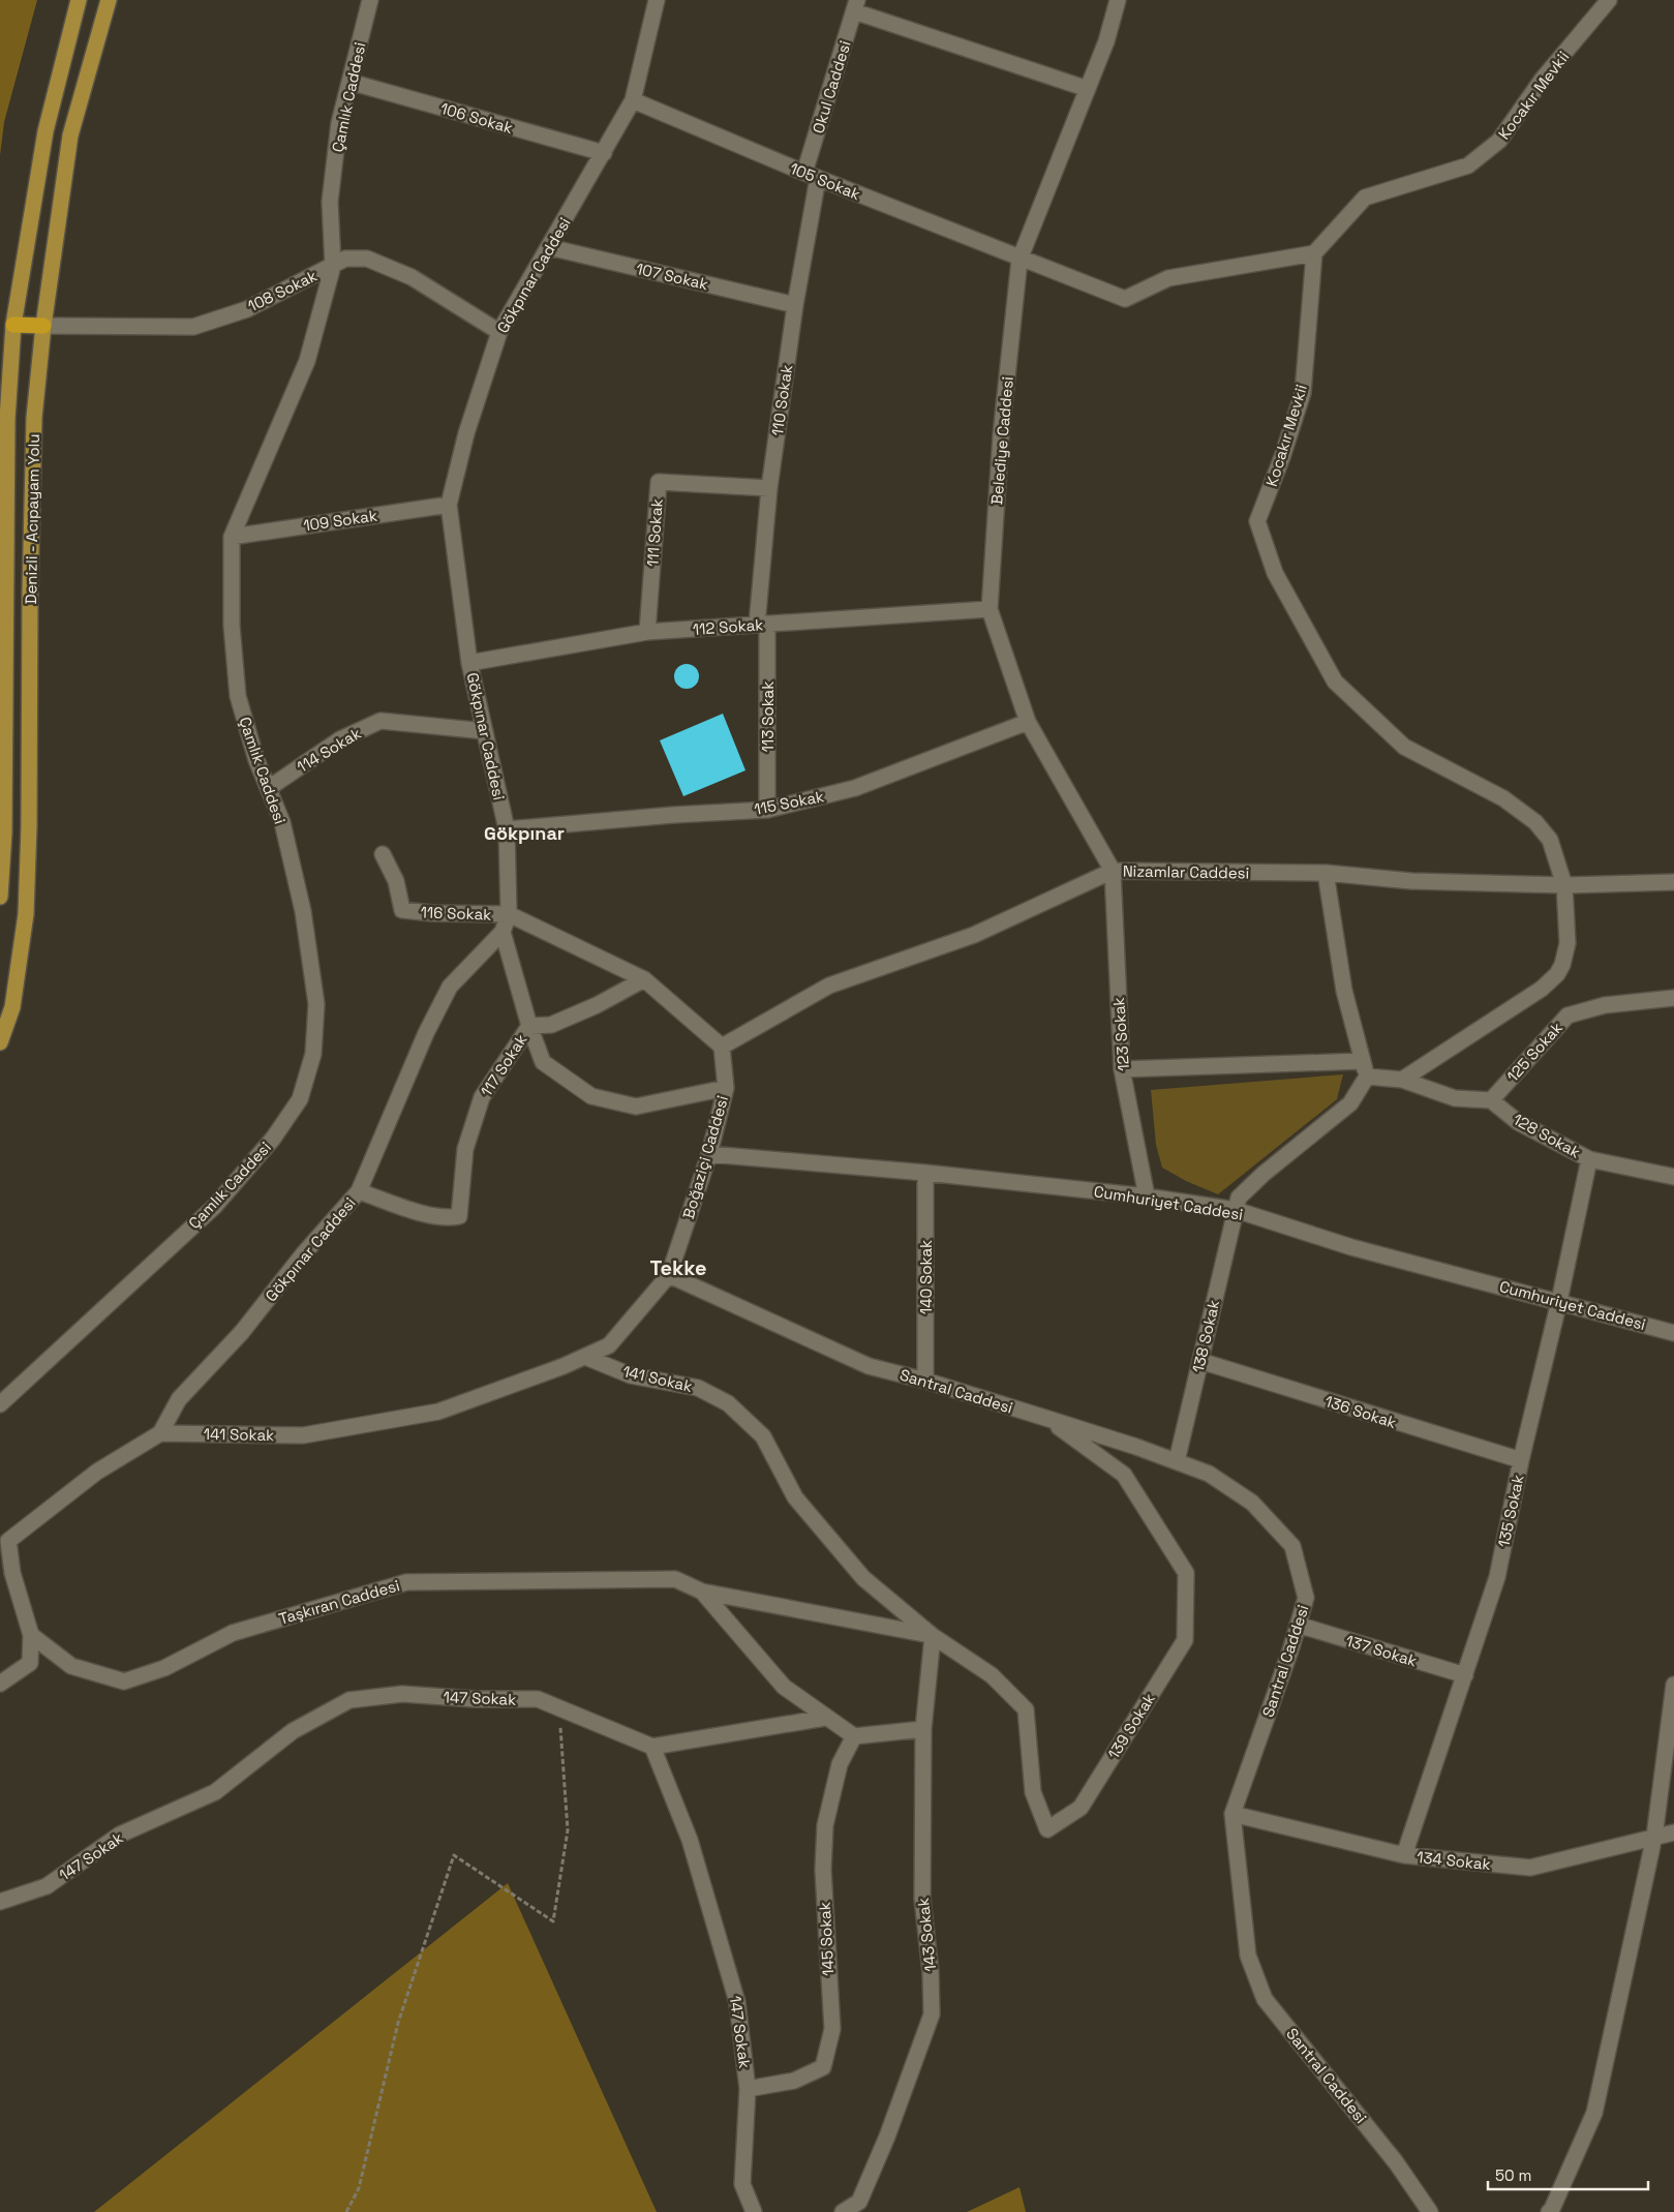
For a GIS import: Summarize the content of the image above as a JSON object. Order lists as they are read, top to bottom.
{
  "streets": {
    "main road": ["Denizli - Acıpayam Yolu"],
    "street": [
      "Okul Caddesi",
      "Kocakır Mevkii",
      "Çamlık Caddesi",
      "106 Sokak",
      "105 Sokak",
      "Gökpınar Caddesi",
      "107 Sokak",
      "108 Sokak",
      "110 Sokak",
      "Belediye Caddesi",
      "109 Sokak",
      "111 Sokak",
      "112 Sokak",
      "113 Sokak",
      "114 Sokak",
      "115 Sokak",
      "Nizamlar Caddesi",
      "116 Sokak",
      "123 Sokak",
      "125 Sokak",
      "117 Sokak",
      "128 Sokak",
      "Boğaziçi Caddesi",
      "Cumhuriyet Caddesi",
      "140 Sokak",
      "138 Sokak",
      "141 Sokak",
      "Santral Caddesi",
      "136 Sokak",
      "135 Sokak",
      "Taşkıran Caddesi",
      "137 Sokak",
      "147 Sokak",
      "139 Sokak",
      "134 Sokak",
      "143 Sokak",
      "145 Sokak"
    ]
  },
  "crossings": [
    ["Okul Caddesi", "105 Sokak"],
    ["Okul Caddesi", "110 Sokak"],
    ["Kocakır Mevkii", "105 Sokak"],
    ["Kocakır Mevkii", "Nizamlar Caddesi"],
    ["Çamlık Caddesi", "106 Sokak"],
    ["Çamlık Caddesi", "108 Sokak"],
    ["Çamlık Caddesi", "109 Sokak"],
    ["Çamlık Caddesi", "114 Sokak"],
    ["106 Sokak", "Gökpınar Caddesi"],
    ["105 Sokak", "Gökpınar Caddesi"],
    ["105 Sokak", "110 Sokak"],
    ["105 Sokak", "Belediye Caddesi"],
    ["Gökpınar Caddesi", "107 Sokak"],
    ["Gökpınar Caddesi", "108 Sokak"],
    ["Gökpınar Caddesi", "109 Sokak"],
    ["Gökpınar Caddesi", "112 Sokak"],
    ["Gökpınar Caddesi", "114 Sokak"],
    ["Gökpınar Caddesi", "115 Sokak"],
    ["Gökpınar Caddesi", "116 Sokak"],
    ["Gökpınar Caddesi", "117 Sokak"],
    ["Gökpınar Caddesi", "141 Sokak"],
    ["107 Sokak", "110 Sokak"],
    ["108 Sokak", "Denizli - Acıpayam Yolu"],
    ["110 Sokak", "111 Sokak"],
    ["110 Sokak", "112 Sokak"],
    ["110 Sokak", "113 Sokak"],
    ["Belediye Caddesi", "112 Sokak"],
    ["Belediye Caddesi", "115 Sokak"],
    ["Belediye Caddesi", "Nizamlar Caddesi"],
    ["Belediye Caddesi", "123 Sokak"],
    ["111 Sokak", "112 Sokak"],
    ["112 Sokak", "113 Sokak"],
    ["113 Sokak", "115 Sokak"],
    ["Nizamlar Caddesi", "123 Sokak"],
    ["Nizamlar Caddesi", "Boğaziçi Caddesi"],
    ["123 Sokak", "Cumhuriyet Caddesi"],
    ["125 Sokak", "128 Sokak"],
    ["128 Sokak", "135 Sokak"],
    ["Boğaziçi Caddesi", "Cumhuriyet Caddesi"],
    ["Boğaziçi Caddesi", "141 Sokak"],
    ["Boğaziçi Caddesi", "Santral Caddesi"],
    ["Cumhuriyet Caddesi", "140 Sokak"],
    ["Cumhuriyet Caddesi", "138 Sokak"],
    ["Cumhuriyet Caddesi", "135 Sokak"],
    ["140 Sokak", "Santral Caddesi"],
    ["138 Sokak", "Santral Caddesi"],
    ["138 Sokak", "136 Sokak"],
    ["141 Sokak", "Taşkıran Caddesi"],
    ["141 Sokak", "139 Sokak"],
    ["141 Sokak", "143 Sokak"],
    ["Santral Caddesi", "137 Sokak"],
    ["Santral Caddesi", "139 Sokak"],
    ["Santral Caddesi", "134 Sokak"],
    ["136 Sokak", "135 Sokak"],
    ["135 Sokak", "137 Sokak"],
    ["135 Sokak", "134 Sokak"],
    ["Taşkıran Caddesi", "139 Sokak"],
    ["Taşkıran Caddesi", "143 Sokak"],
    ["147 Sokak", "145 Sokak"],
    ["139 Sokak", "143 Sokak"]
  ],
  "districts": ["Gökpınar", "Tekke"],
  "scale_bar": "50 m"
}
